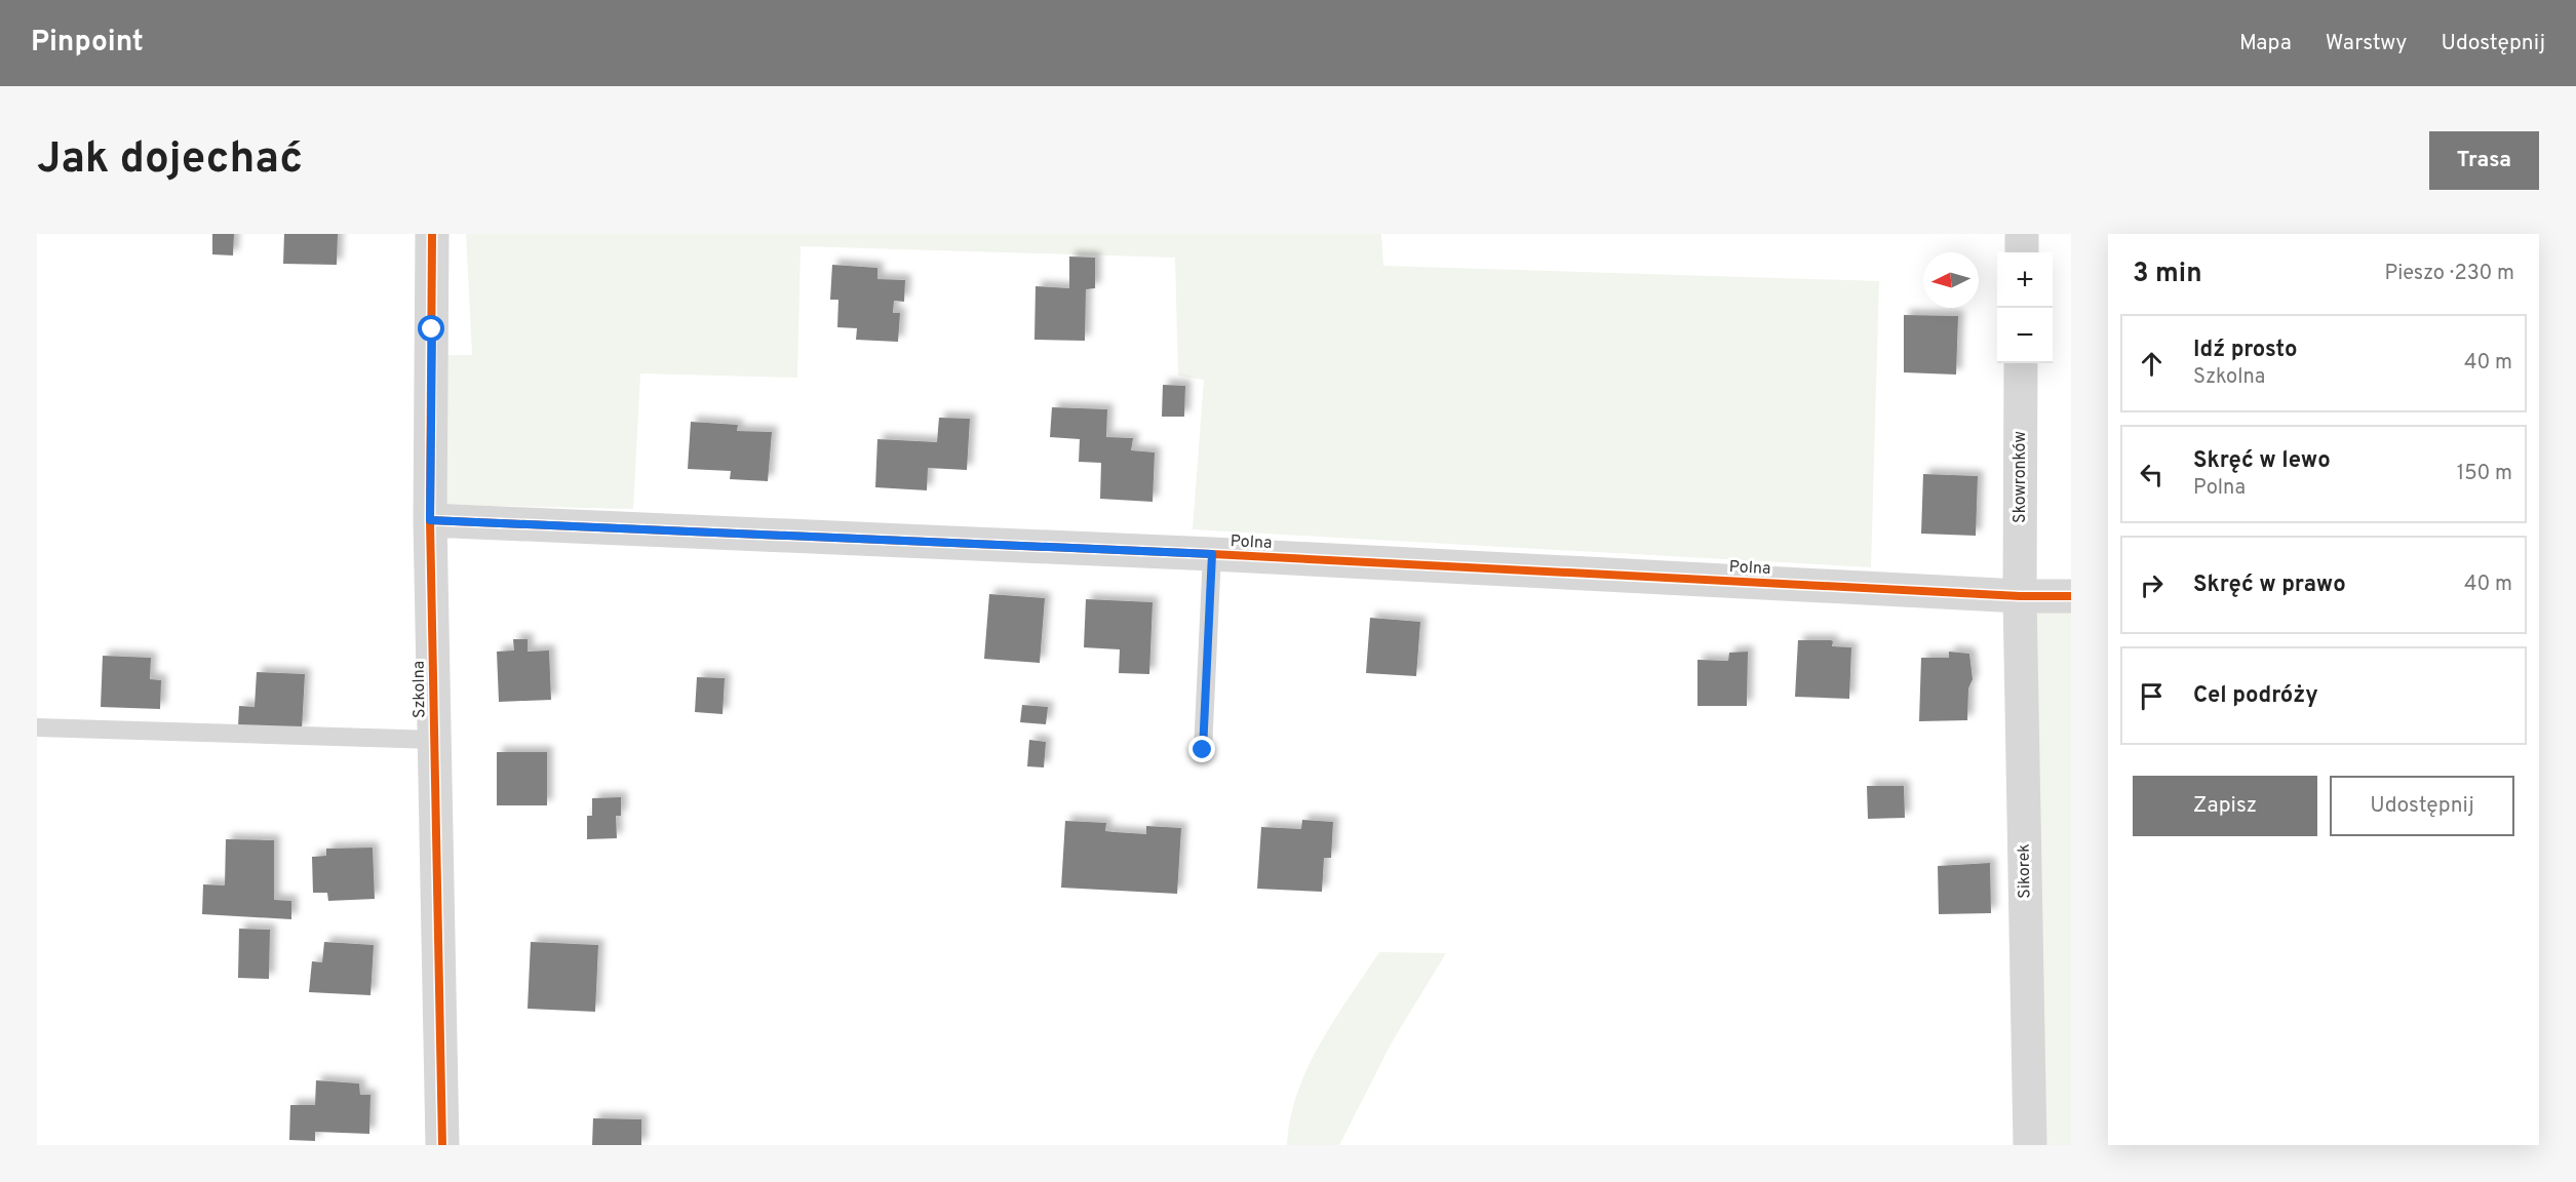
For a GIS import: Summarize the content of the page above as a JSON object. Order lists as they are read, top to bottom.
{
  "streets": {
    "street": [
      "Skowronków",
      "Polna",
      "Szkolna",
      "Sikorek"
    ]
  },
  "crossings": [
    ["Skowronków", "Polna"],
    ["Skowronków", "Sikorek"],
    ["Polna", "Szkolna"],
    ["Polna", "Sikorek"]
  ],
  "north": "left",
  "page": {
    "header": "Pinpoint",
    "nav": ["Mapa", "Warstwy", "Udostępnij"],
    "buttons": [
      "Trasa",
      ["Zapisz", "Udostępnij"]
    ],
    "title": "Jak dojechać",
    "heading": ["3 min", "Pieszo · 230 m"],
    "map_buttons": ["+", "−"],
    "list": [
      ["Idź prosto", "Szkolna", "40 m"],
      ["Skręć w lewo", "Polna", "150 m"],
      ["Skręć w prawo", "40 m"],
      "Cel podróży"
    ]
  }
}
